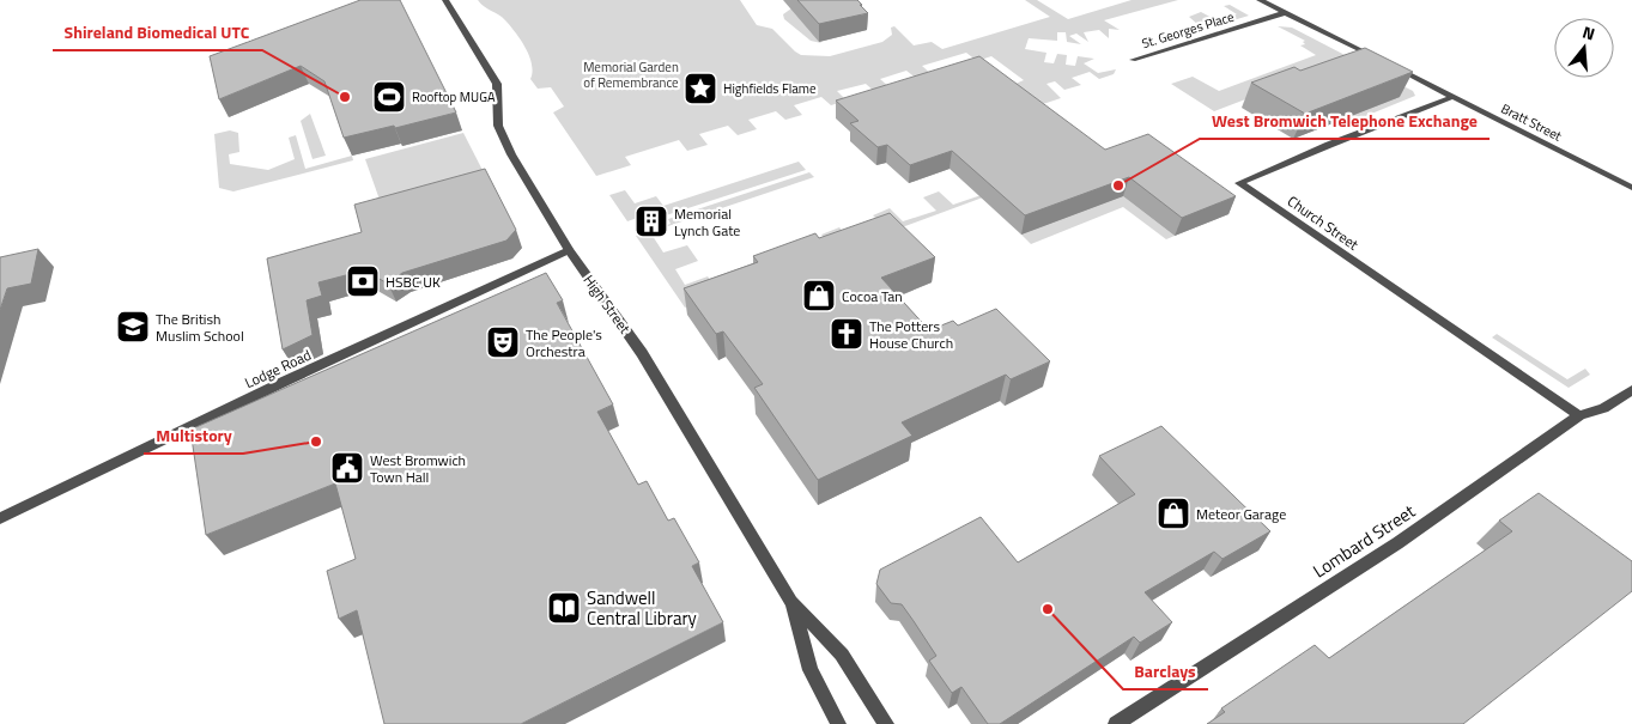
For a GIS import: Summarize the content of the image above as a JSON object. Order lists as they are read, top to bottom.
{
  "streets": {
    "street": [
      "St. Georges Place",
      "Bratt Street",
      "Church Street",
      "High Street",
      "Lodge Road",
      "Lombard Street"
    ]
  },
  "crossings": [
    ["St. Georges Place", "Bratt Street"],
    ["Bratt Street", "Church Street"],
    ["Church Street", "Lombard Street"],
    ["High Street", "Lodge Road"]
  ],
  "parks": ["Memorial Garden of Remembrance"],
  "places": {
    "place": ["Highfields Flame"],
    "other": [
      "Shireland Biomedical UTC",
      "West Bromwich Telephone Exchange",
      "Multistory",
      "Barclays"
    ],
    "sports": ["Rooftop MUGA"],
    "building": ["Memorial Lynch Gate"],
    "bank": ["HSBC UK"],
    "shop": ["Cocoa Tan", "Meteor Garage"],
    "school or university": ["The British Muslim School"],
    "church": ["The Potters House Church"],
    "theatre": ["The People's Orchestra"],
    "public building": ["West Bromwich Town Hall"],
    "library": ["Sandwell Central Library"]
  },
  "north": "top"
}
